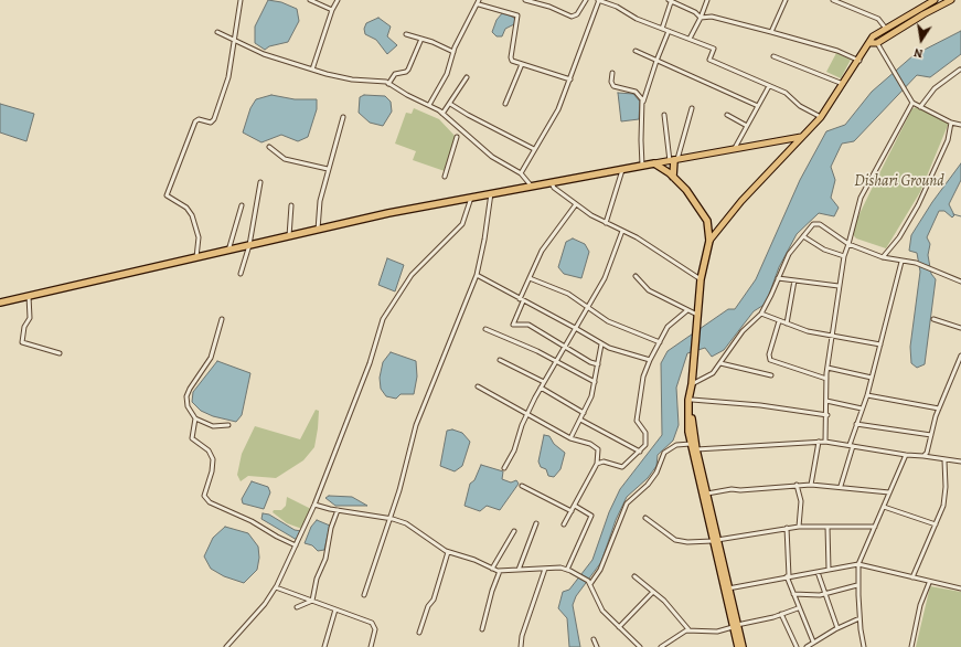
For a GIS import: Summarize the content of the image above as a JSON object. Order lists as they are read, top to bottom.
{
  "parks": ["Dishari Ground"],
  "north": "bottom"
}
